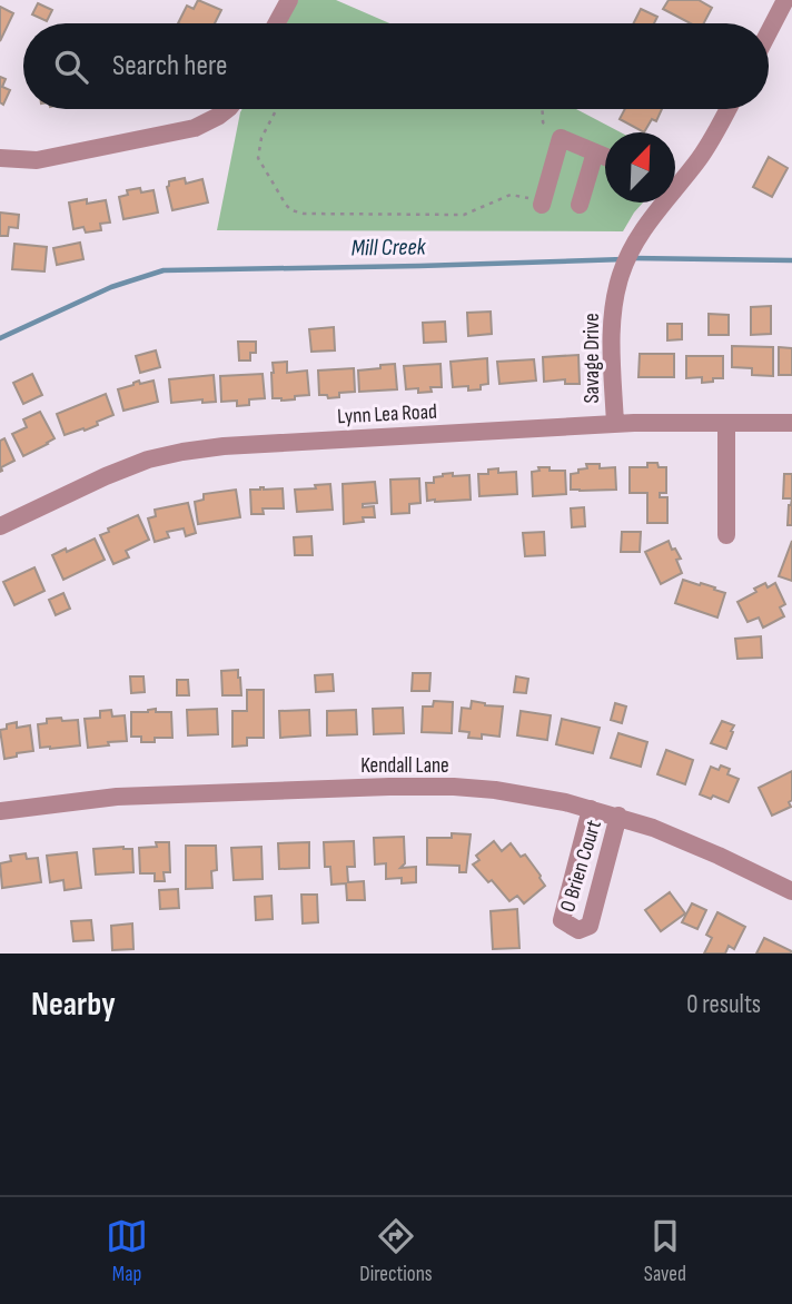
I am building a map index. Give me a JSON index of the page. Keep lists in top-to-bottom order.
{
  "streets": {
    "street": [
      "Savage Drive",
      "Lynn Lea Road",
      "Kendall Lane",
      "O Brien Court"
    ]
  },
  "crossings": [
    ["Savage Drive", "Lynn Lea Road"],
    ["Kendall Lane", "O Brien Court"]
  ],
  "water": ["Mill Creek"],
  "north": "top right",
  "page": {
    "search": "Search here",
    "heading": ["Nearby", "0 results"],
    "nav": ["Map", "Directions", "Saved"]
  }
}
